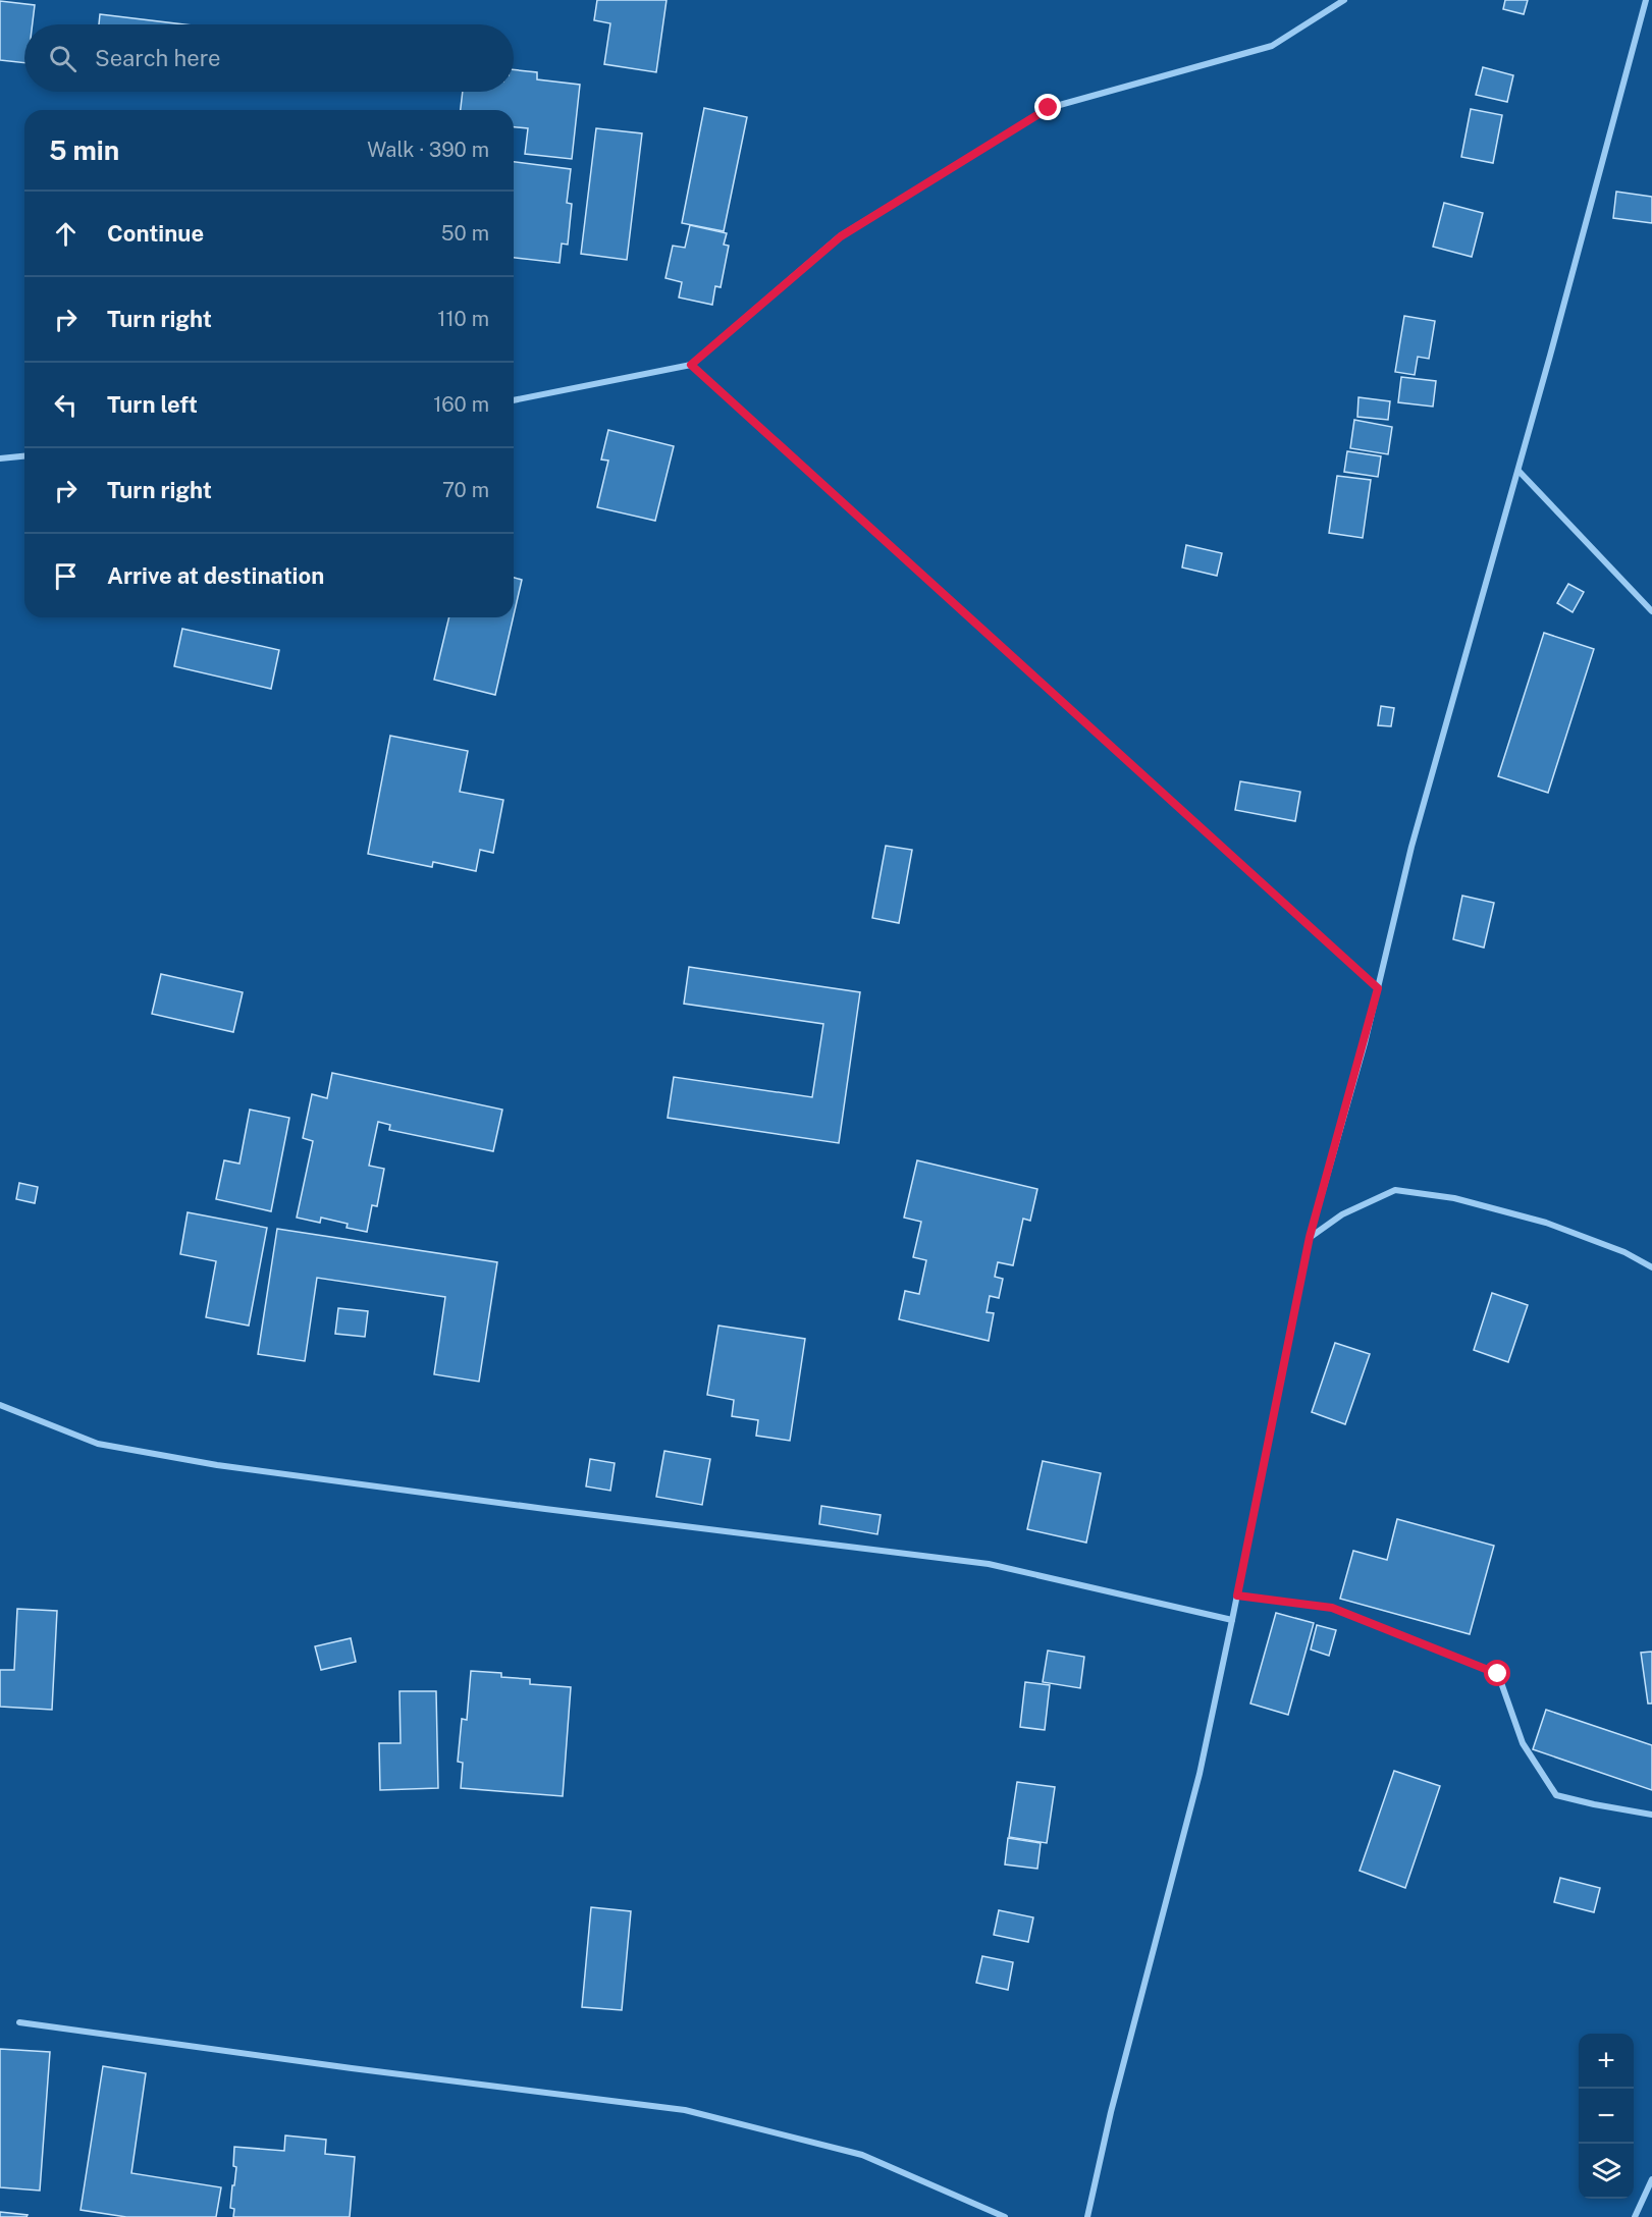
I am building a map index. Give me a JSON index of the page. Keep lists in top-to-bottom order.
{
  "page": {
    "search": "Search here",
    "heading": ["5 min", "Walk · 390 m"],
    "list": [
      ["Continue", "50 m"],
      ["Turn right", "110 m"],
      ["Turn left", "160 m"],
      ["Turn right", "70 m"],
      "Arrive at destination"
    ],
    "map_buttons": ["+", "−"]
  }
}
